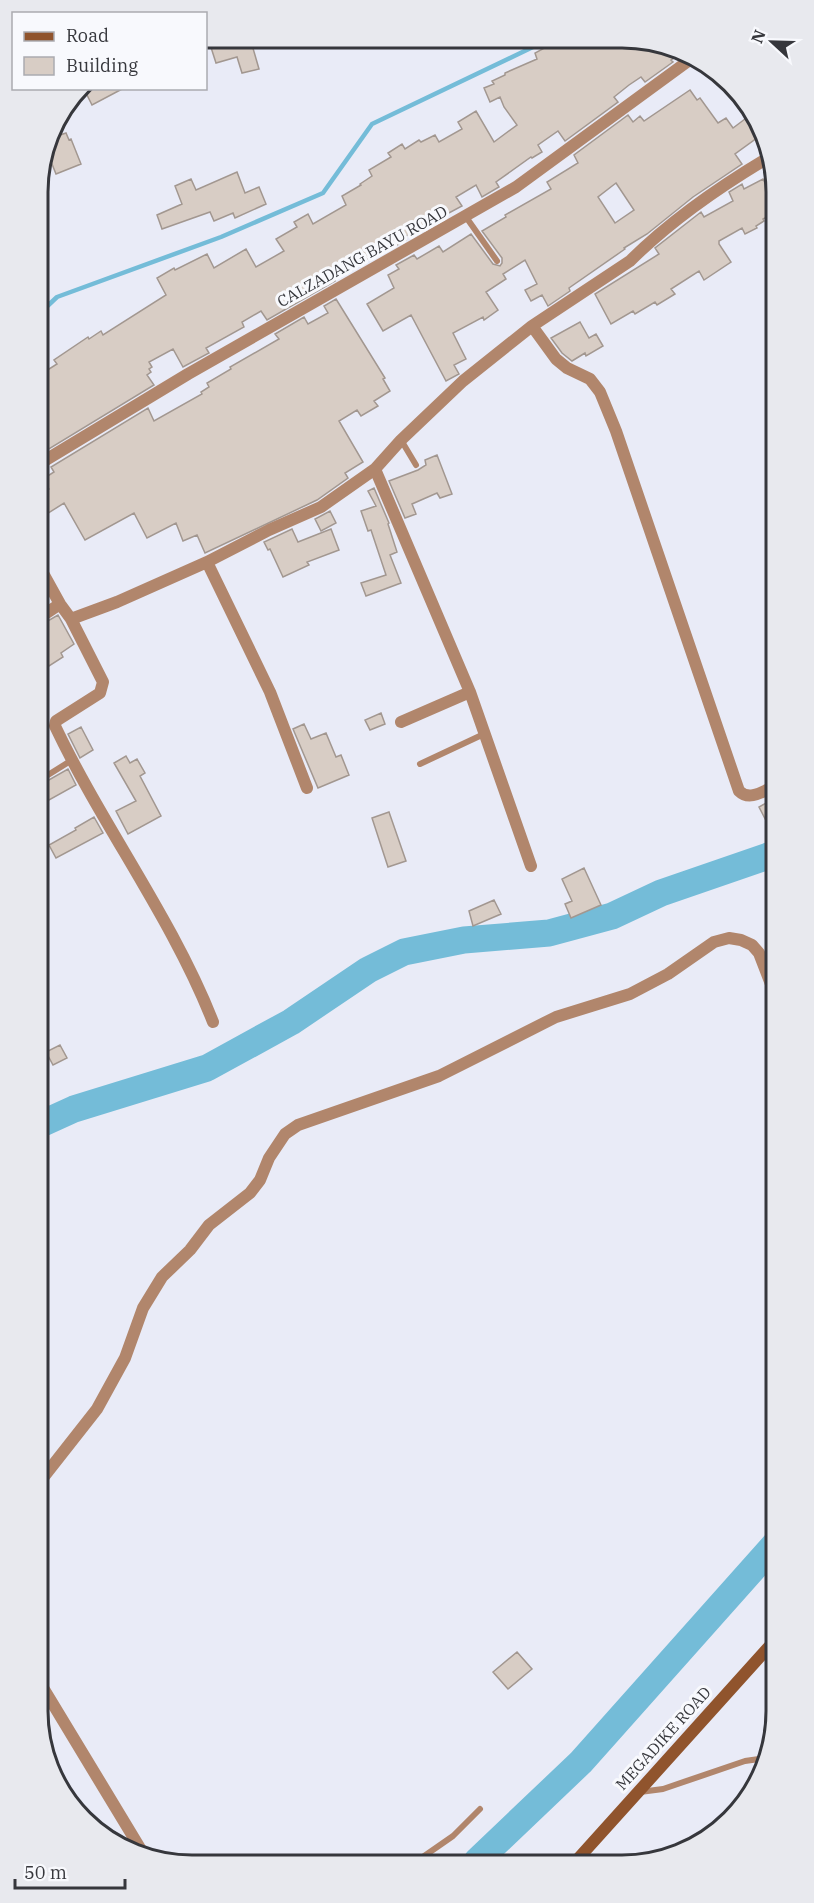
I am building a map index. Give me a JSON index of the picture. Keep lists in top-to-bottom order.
{
  "streets": {
    "main road": ["MEGADIKE ROAD"],
    "street": ["CALZADANG BAYU ROAD"]
  },
  "legend": ["Road", "Building"],
  "scale_bar": "50 m",
  "north": "left"
}
